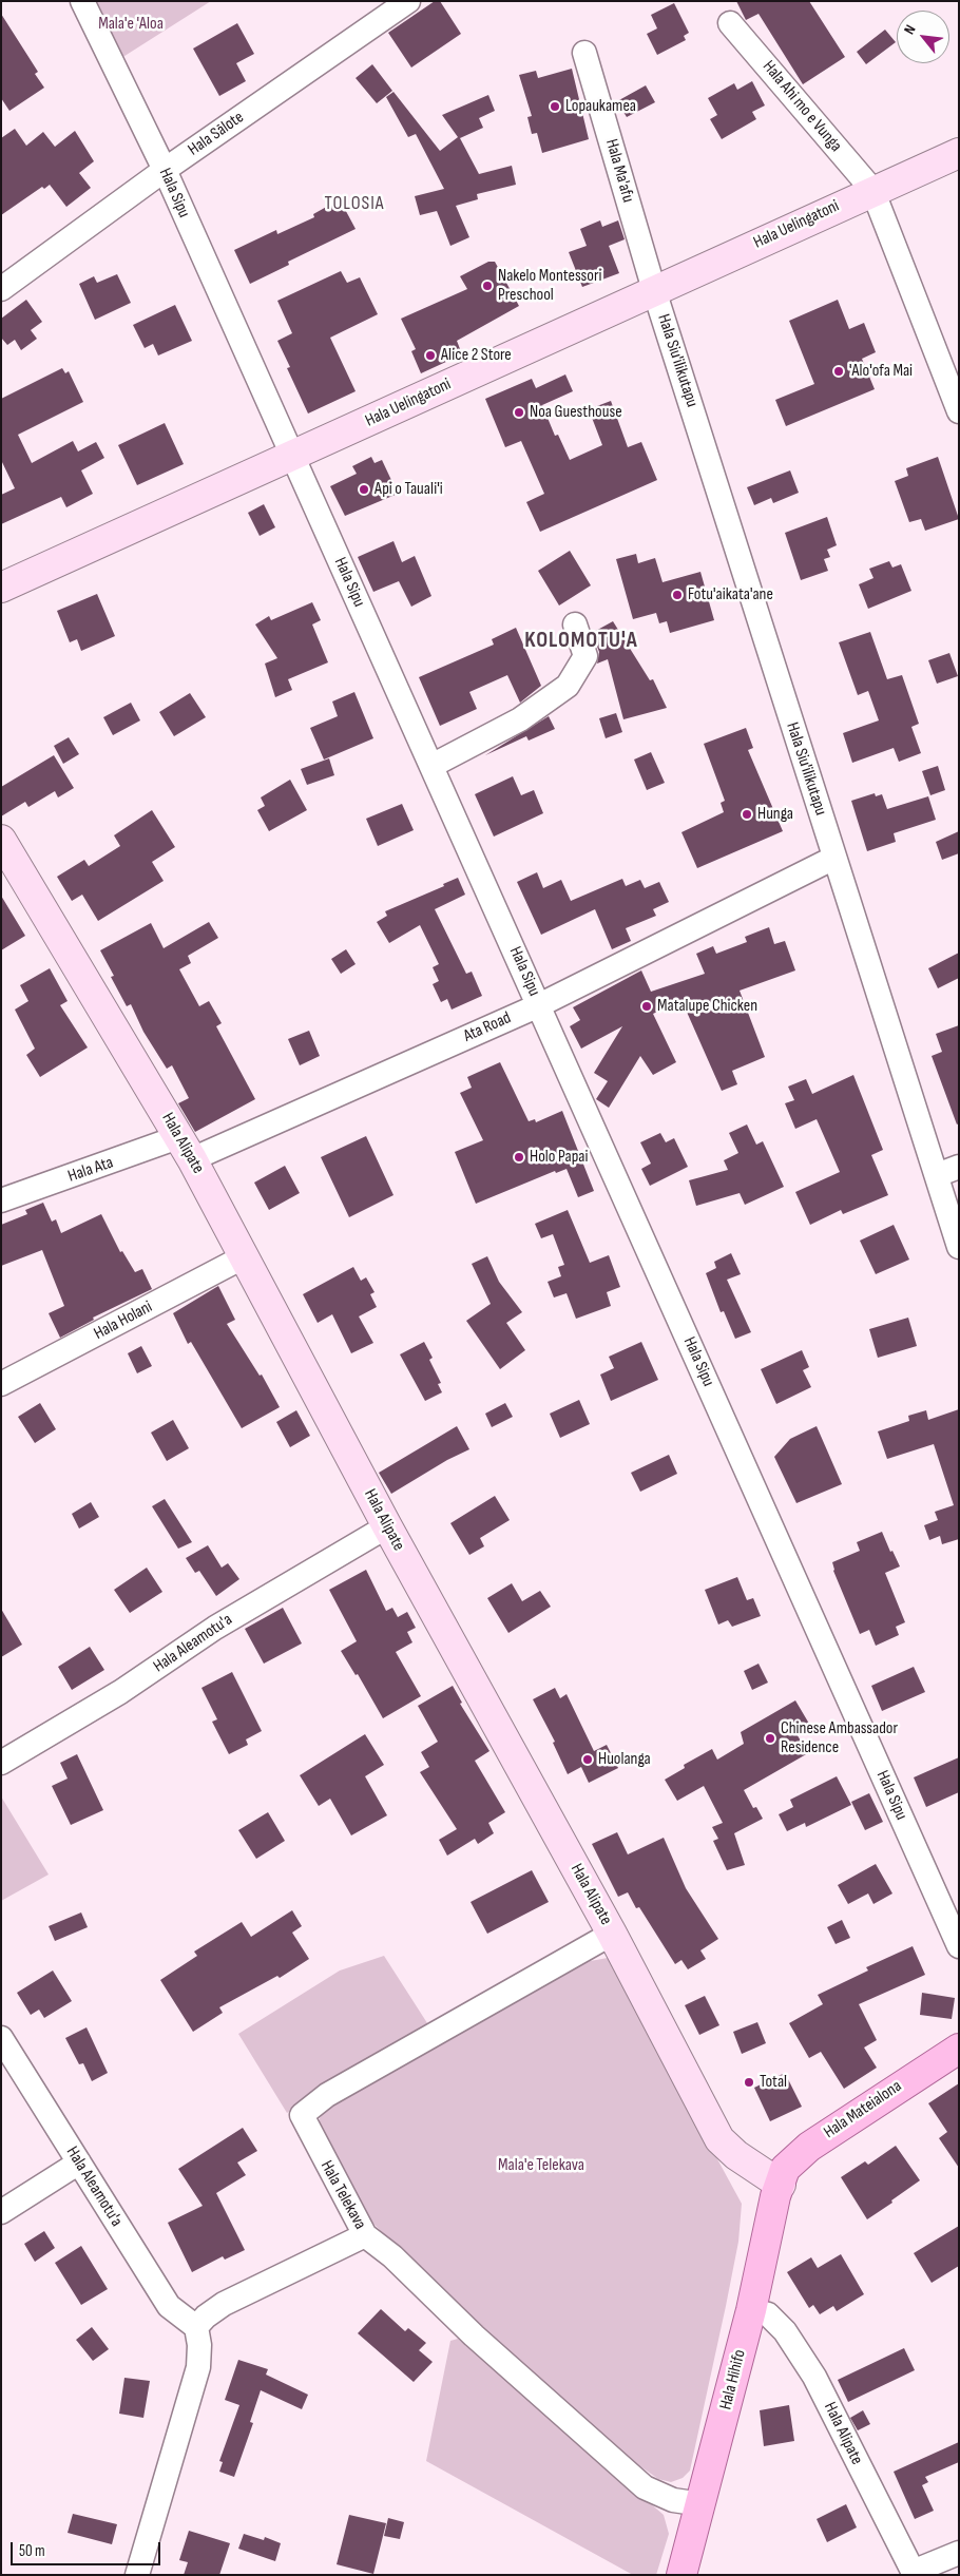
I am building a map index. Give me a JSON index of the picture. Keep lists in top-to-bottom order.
{
  "streets": {
    "main road": ["Hala Mateialona", "Hala Hihifo"],
    "street": [
      "Hala Ahi mo e Vunga",
      "Hala Sālote",
      "Hala Ma'afu",
      "Hala Sipu",
      "Hala Uelingatoni",
      "Hala Siu'ilikutapu",
      "Ata Road",
      "Hala Alipate",
      "Hala Ata",
      "Hala Holani",
      "Hala Aleamotu'a",
      "Hala Telekava"
    ]
  },
  "crossings": [
    ["Hala Ahi mo e Vunga", "Hala Uelingatoni"],
    ["Hala Sālote", "Hala Sipu"],
    ["Hala Ma'afu", "Hala Uelingatoni"],
    ["Hala Ma'afu", "Hala Siu'ilikutapu"],
    ["Hala Sipu", "Hala Uelingatoni"],
    ["Hala Sipu", "Ata Road"],
    ["Hala Uelingatoni", "Hala Siu'ilikutapu"],
    ["Hala Siu'ilikutapu", "Ata Road"],
    ["Ata Road", "Hala Alipate"],
    ["Ata Road", "Hala Ata"],
    ["Hala Alipate", "Hala Ata"],
    ["Hala Alipate", "Hala Holani"],
    ["Hala Alipate", "Hala Aleamotu'a"],
    ["Hala Alipate", "Hala Mateialona"],
    ["Hala Alipate", "Hala Telekava"],
    ["Hala Alipate", "Hala Hihifo"],
    ["Hala Mateialona", "Hala Hihifo"],
    ["Hala Telekava", "Hala Hihifo"]
  ],
  "districts": ["TOLOSIA", "KOLOMOTU'A"],
  "parks": ["Mala'e 'Aloa", "Mala'e Telekava"],
  "places": [
    "Lopaukamea",
    "Nakelo Montessori Preschool",
    "Alice 2 Store",
    "'Alo'ofa Mai",
    "Noa Guesthouse",
    "Api o Tauali'i",
    "Fotu'aikata'ane",
    "Hunga",
    "Matalupe Chicken",
    "Holo Papai",
    "Chinese Ambassador Residence",
    "Huolanga",
    "Total"
  ],
  "scale_bar": "50 m",
  "north": "top left"
}
